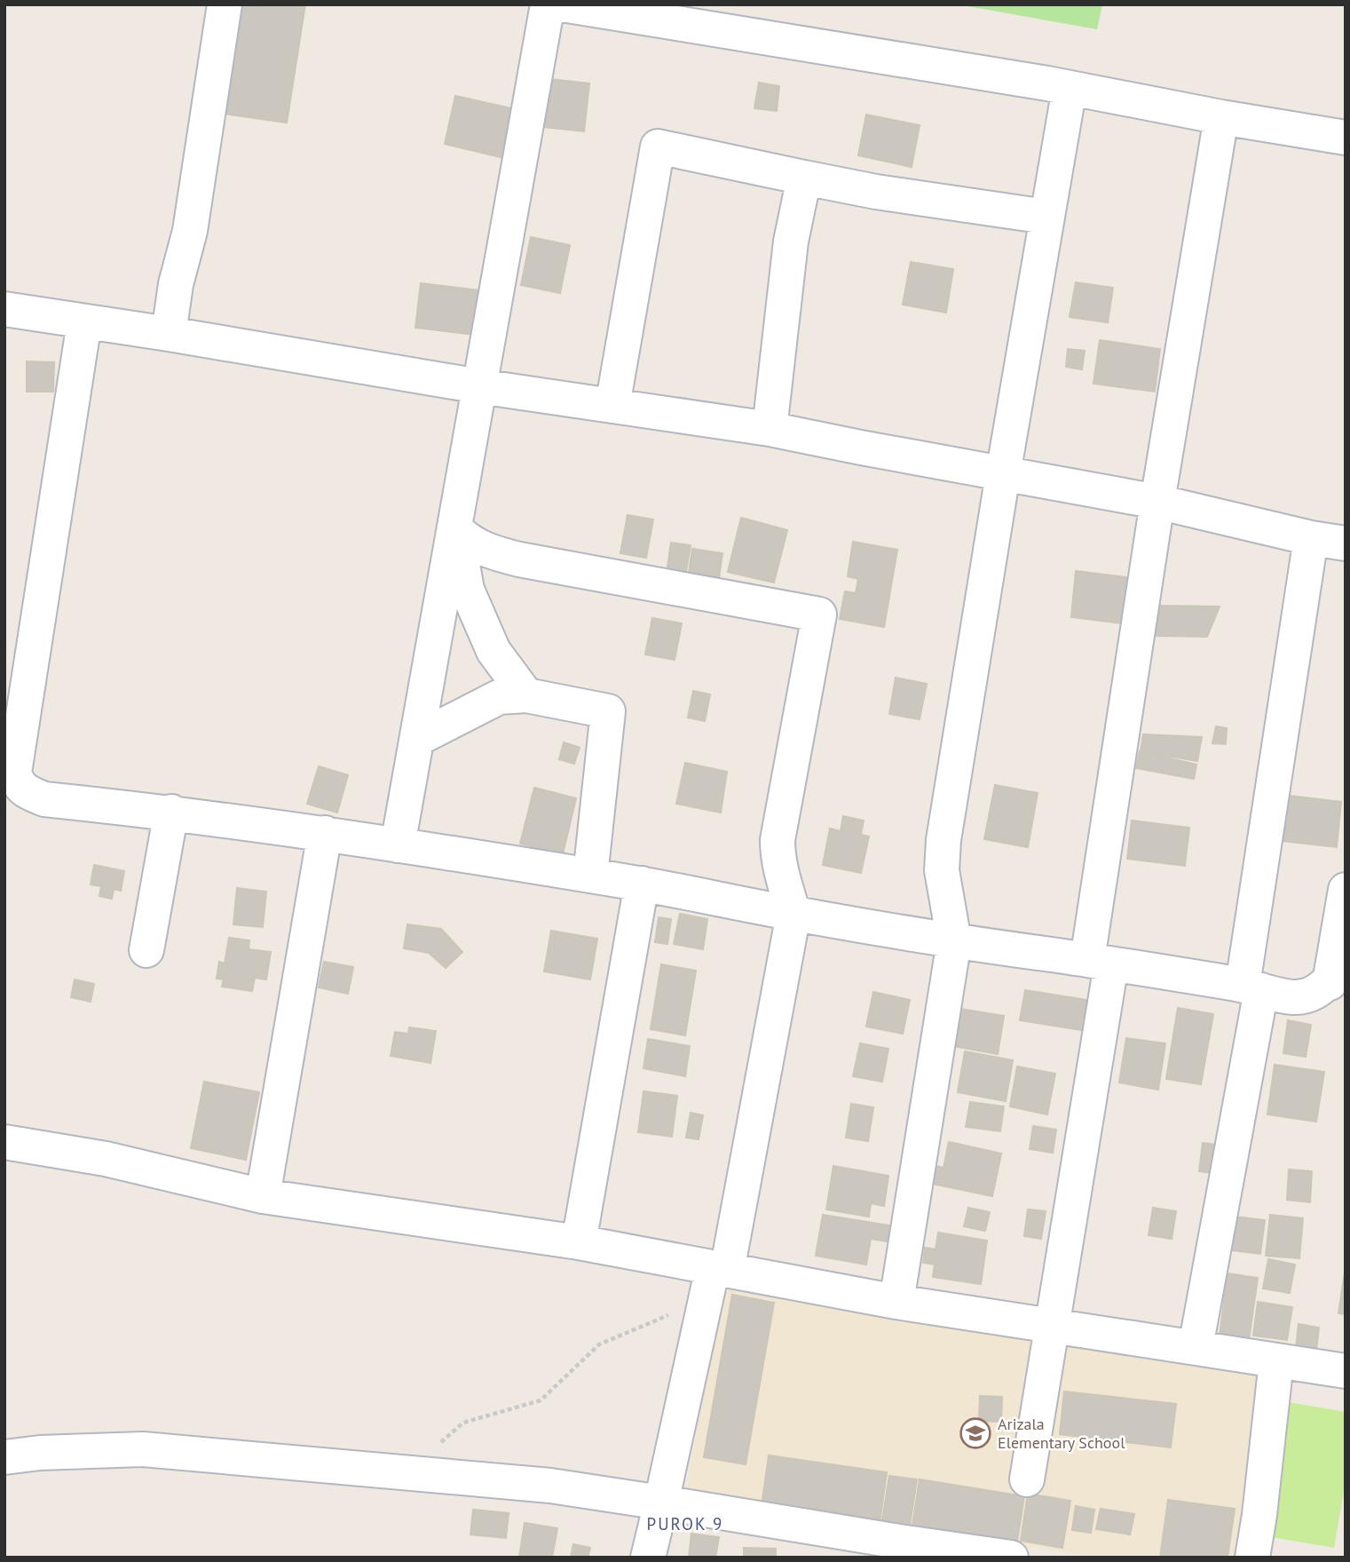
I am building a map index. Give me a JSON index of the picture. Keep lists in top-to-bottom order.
{
  "districts": ["PUROK 9"],
  "places": {
    "school or university": ["Arizala Elementary School"]
  }
}
